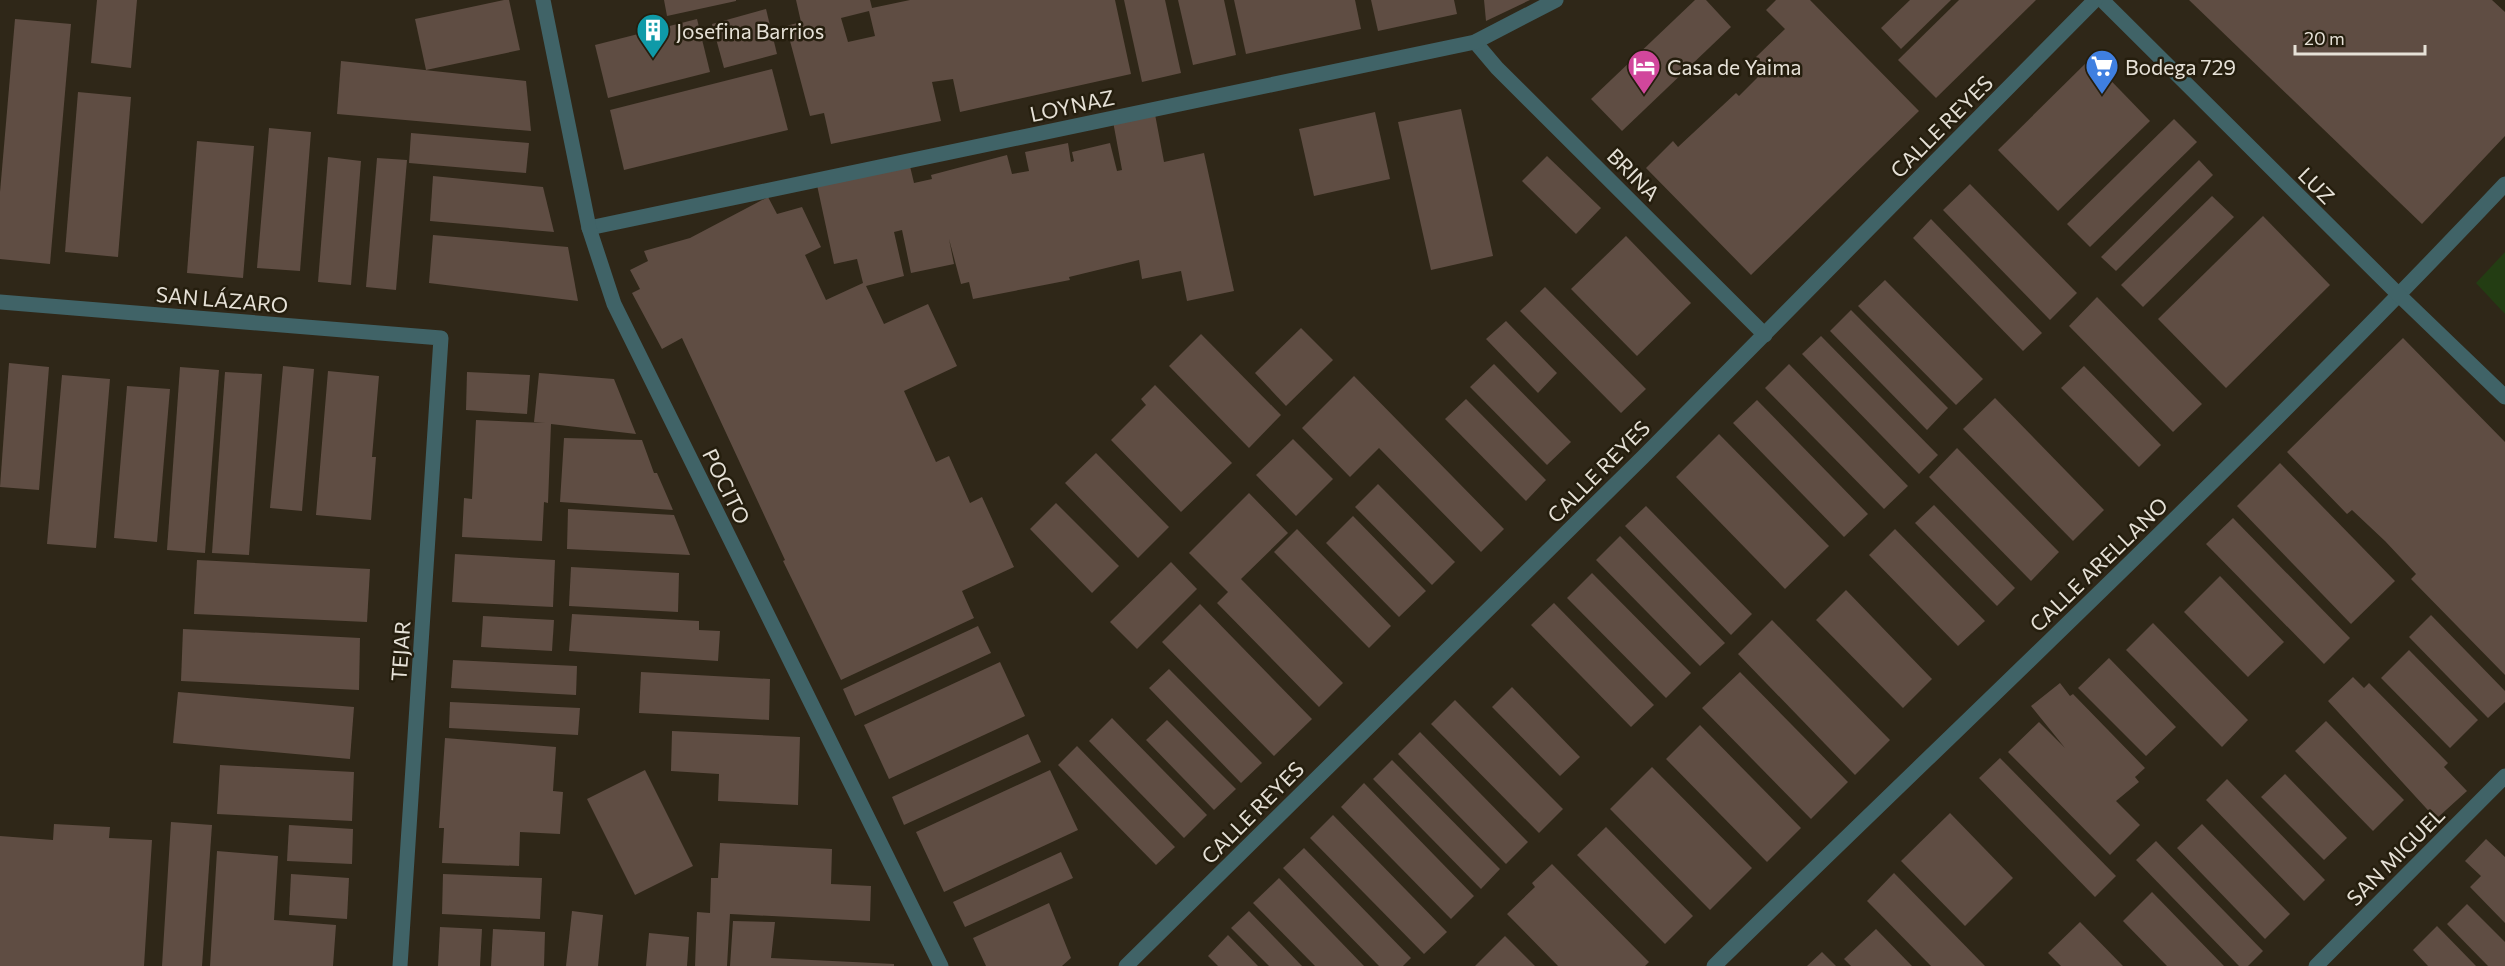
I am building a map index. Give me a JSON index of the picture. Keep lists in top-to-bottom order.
{
  "streets": {
    "street": [
      "LOYNAZ",
      "CALLE REYES",
      "BRINA",
      "LUZ",
      "SAN LÁZARO",
      "POCITO",
      "CALLE ARELLANO",
      "TEJAR",
      "SAN MIGUEL"
    ]
  },
  "crossings": [
    ["LOYNAZ", "BRINA"],
    ["LOYNAZ", "POCITO"],
    ["CALLE REYES", "BRINA"],
    ["LUZ", "CALLE ARELLANO"],
    ["SAN LÁZARO", "TEJAR"]
  ],
  "places": {
    "building": ["Josefina Barrios"],
    "hotel": ["Casa de Yaima"],
    "supermarket": ["Bodega 729"]
  },
  "scale_bar": "20 m"
}
